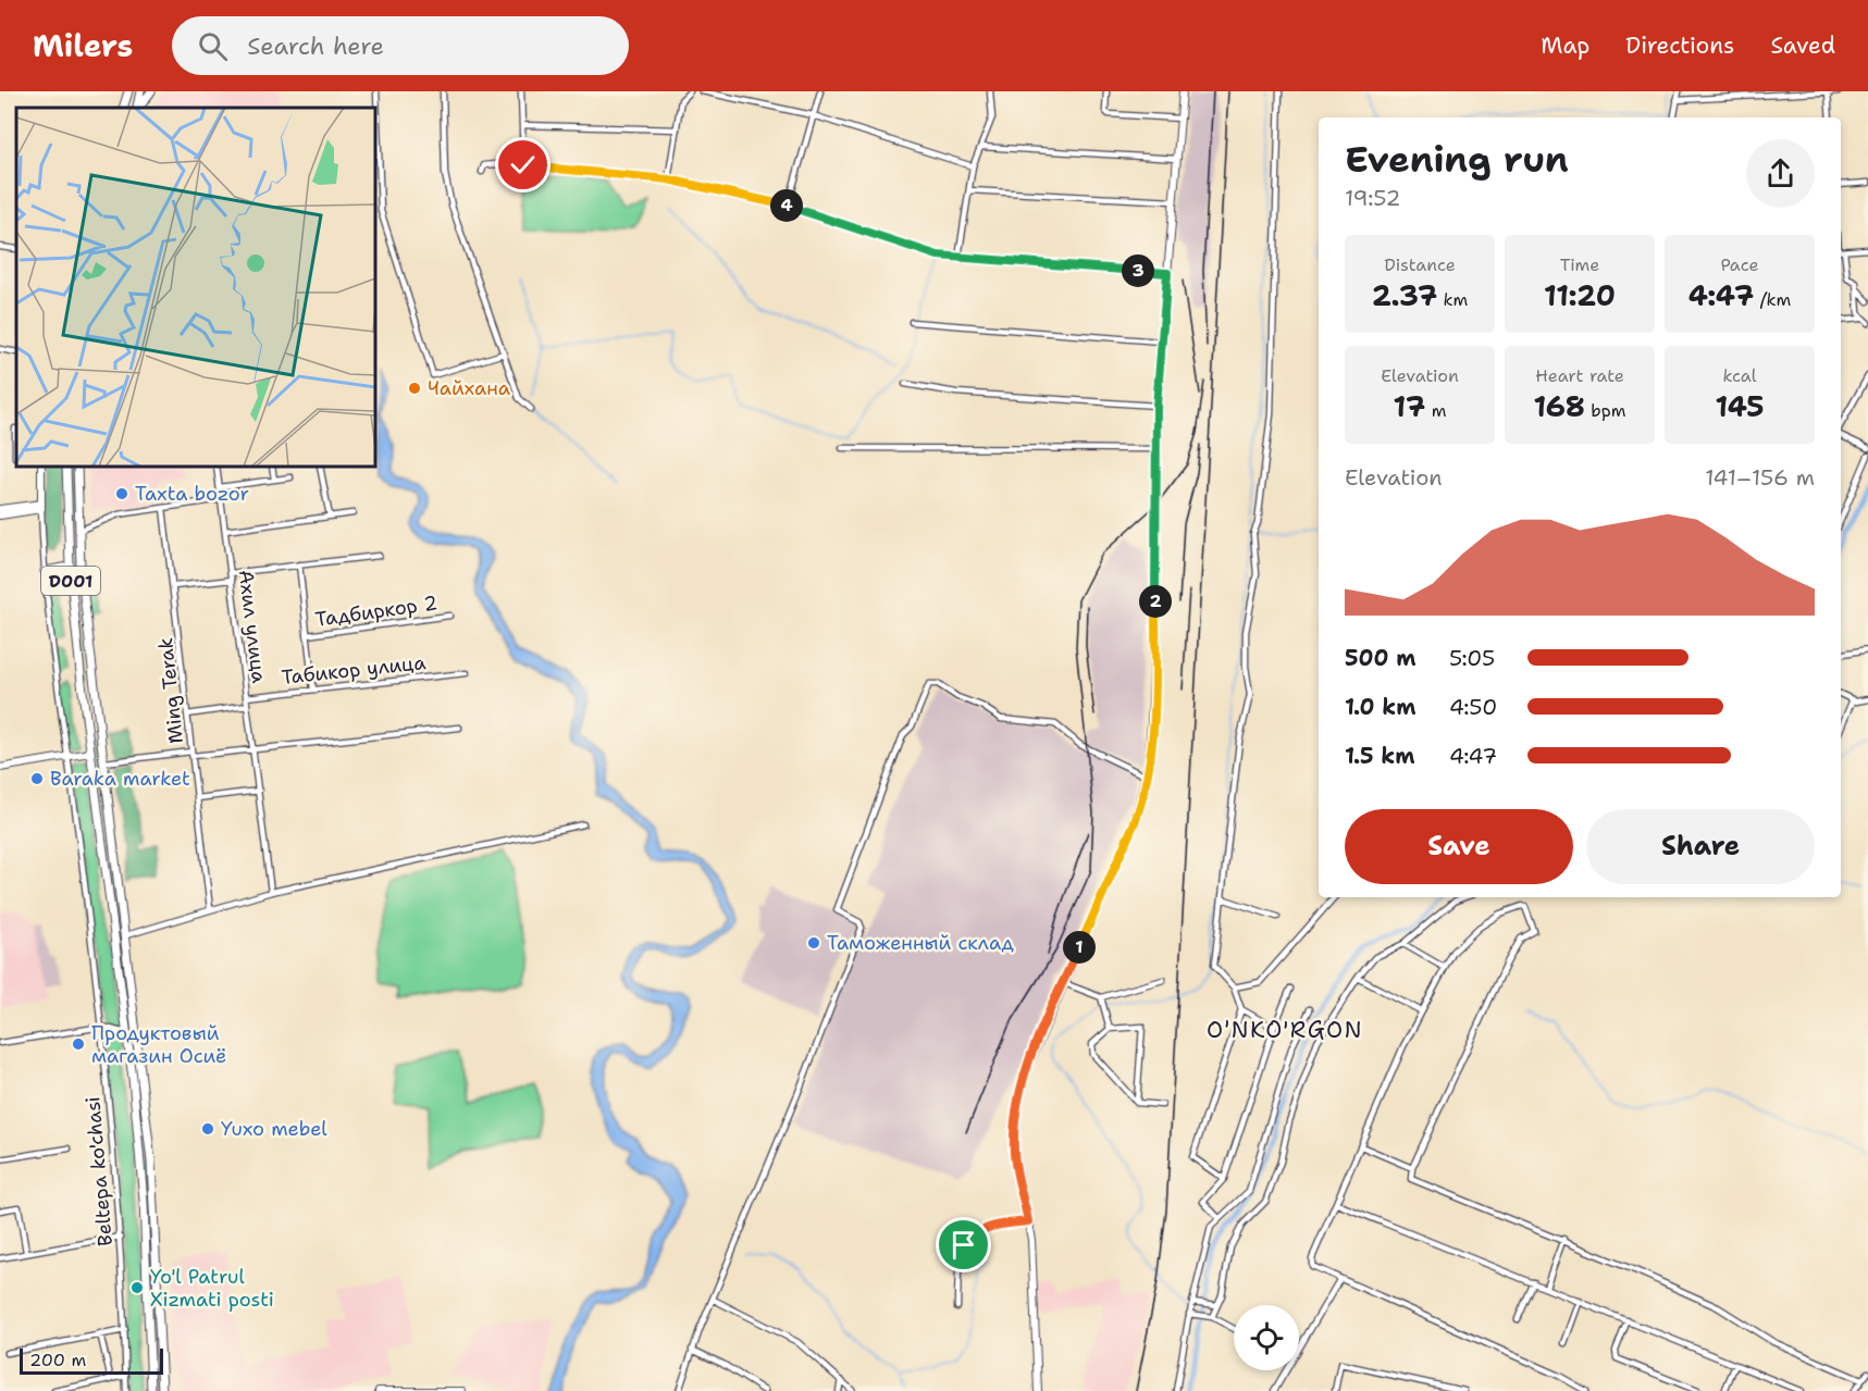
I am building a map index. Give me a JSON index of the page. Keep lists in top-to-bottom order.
{
  "streets": {
    "highway": ["D001"],
    "main road": ["Beltepa ko'chasi"],
    "street": [
      "Тадбиркор 2",
      "Ахил улица",
      "Табикор улица",
      "Ming Terak"
    ]
  },
  "crossings": [
    ["Ахил улица", "Табикор улица"]
  ],
  "districts": ["O'NKO'RGON"],
  "places": [
    "Чайхана",
    "Taxta bozor",
    "Baraka market",
    "Таможенный склад",
    "Продуктовый магазин Осиё",
    "Yuxo mebel",
    "Yo'l Patrul Xizmati posti"
  ],
  "scale_bar": "200 m",
  "page": {
    "header": "Milers",
    "search": "Search here",
    "nav": ["Map", "Directions", "Saved"],
    "heading": ["Evening run", "19:52"],
    "pins": [
      "4",
      "3",
      "2",
      "1"
    ],
    "stats": [
      ["Distance", "2.37 km"],
      ["Time", "11:20"],
      ["Pace", "4:47 /km"],
      ["Elevation", "17 m"],
      ["Heart rate", "168 bpm"],
      ["kcal", "145"]
    ],
    "chart": ["Elevation", "141–156 m"],
    "list": [
      {
        "name": "500 m",
        "note": "5:05"
      },
      {
        "name": "1.0 km",
        "note": "4:50"
      },
      {
        "name": "1.5 km",
        "note": "4:47"
      }
    ],
    "buttons": ["Save", "Share"],
    "scale": "200 m"
  }
}
